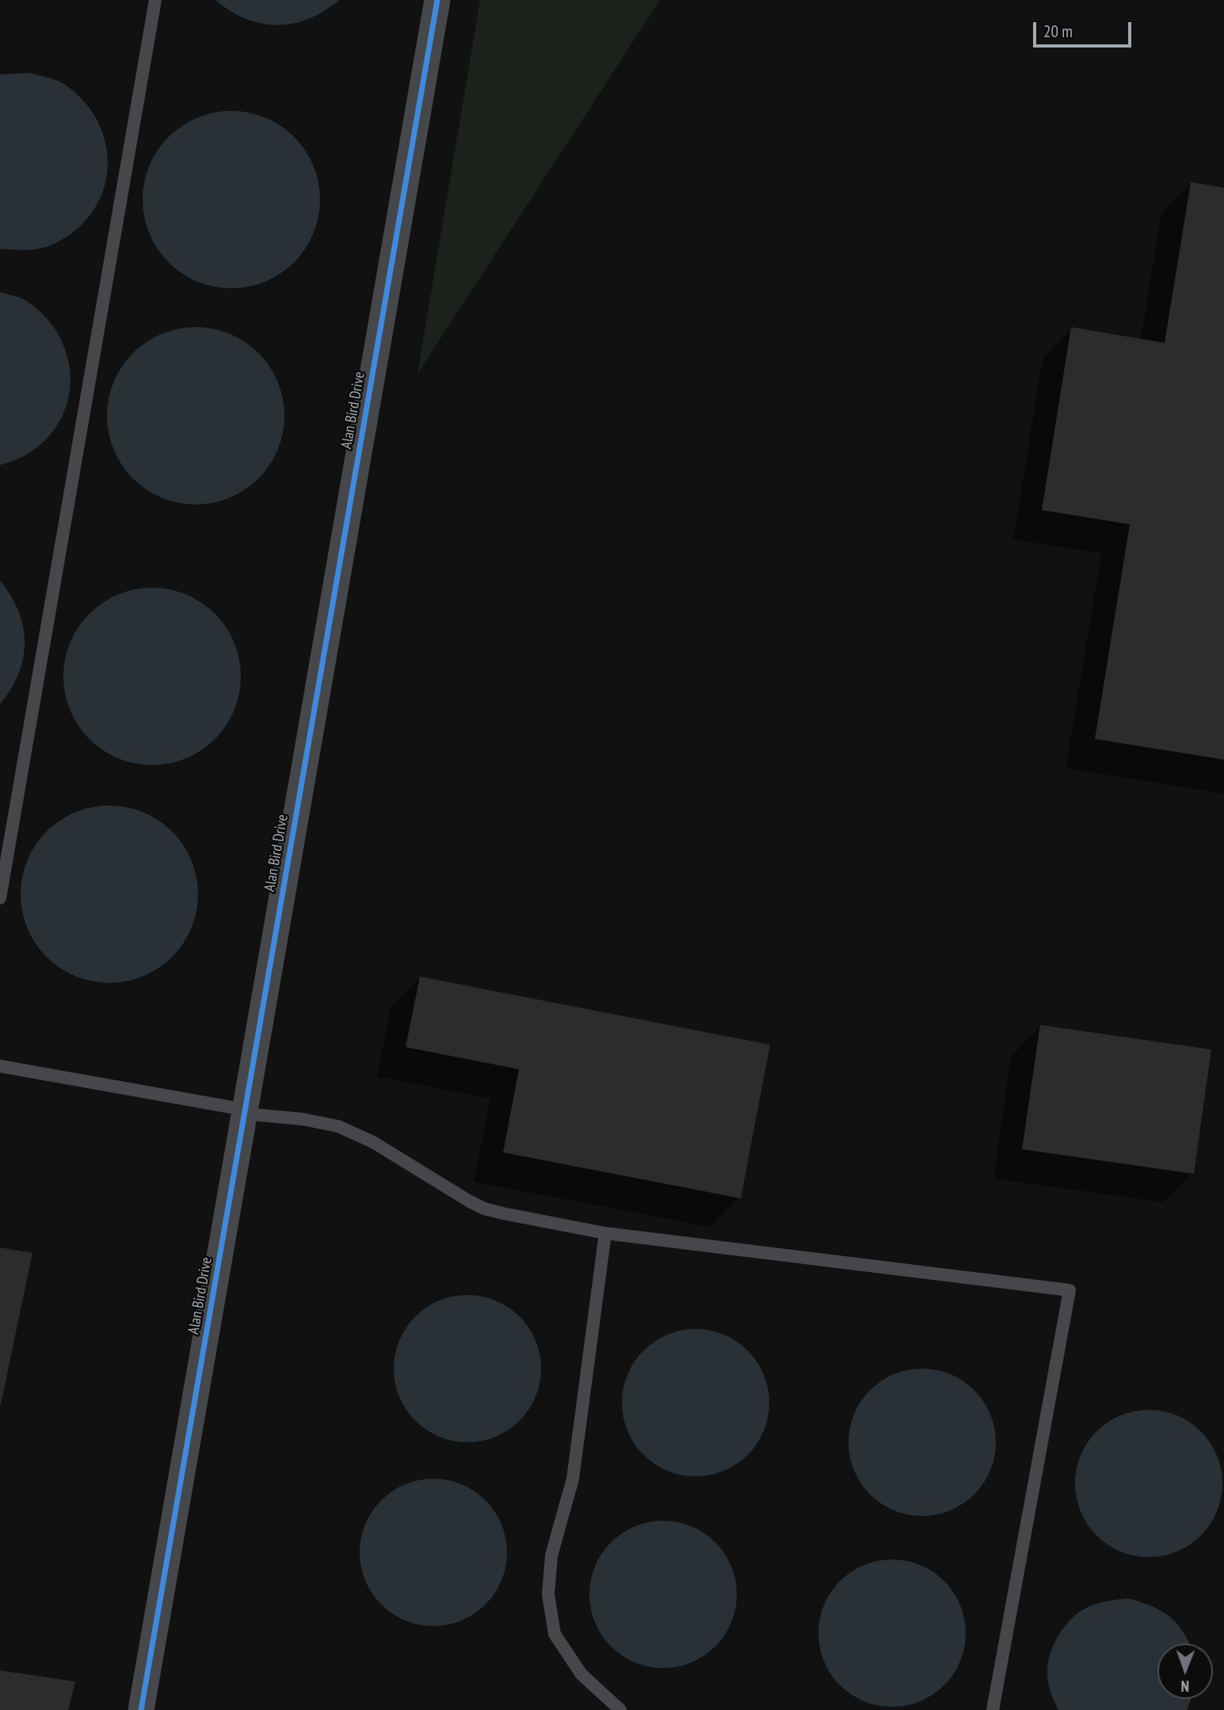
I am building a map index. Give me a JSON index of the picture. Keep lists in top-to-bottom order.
{
  "streets": {
    "street": ["Alan Bird Drive"]
  },
  "scale_bar": "20 m",
  "north": "bottom"
}
